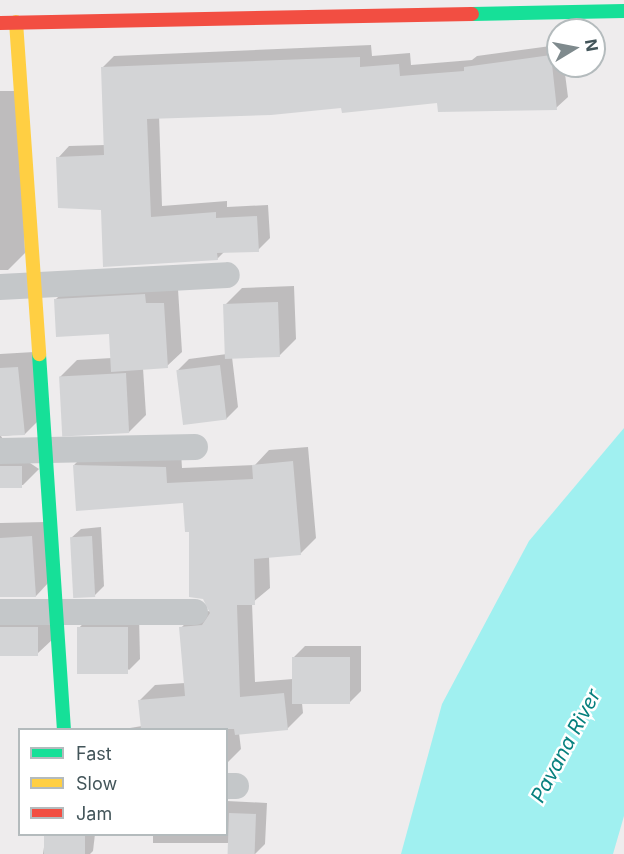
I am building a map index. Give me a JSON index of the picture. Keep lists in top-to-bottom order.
{
  "water": ["Pavana River"],
  "legend": ["Fast", "Slow", "Jam"],
  "north": "right"
}
